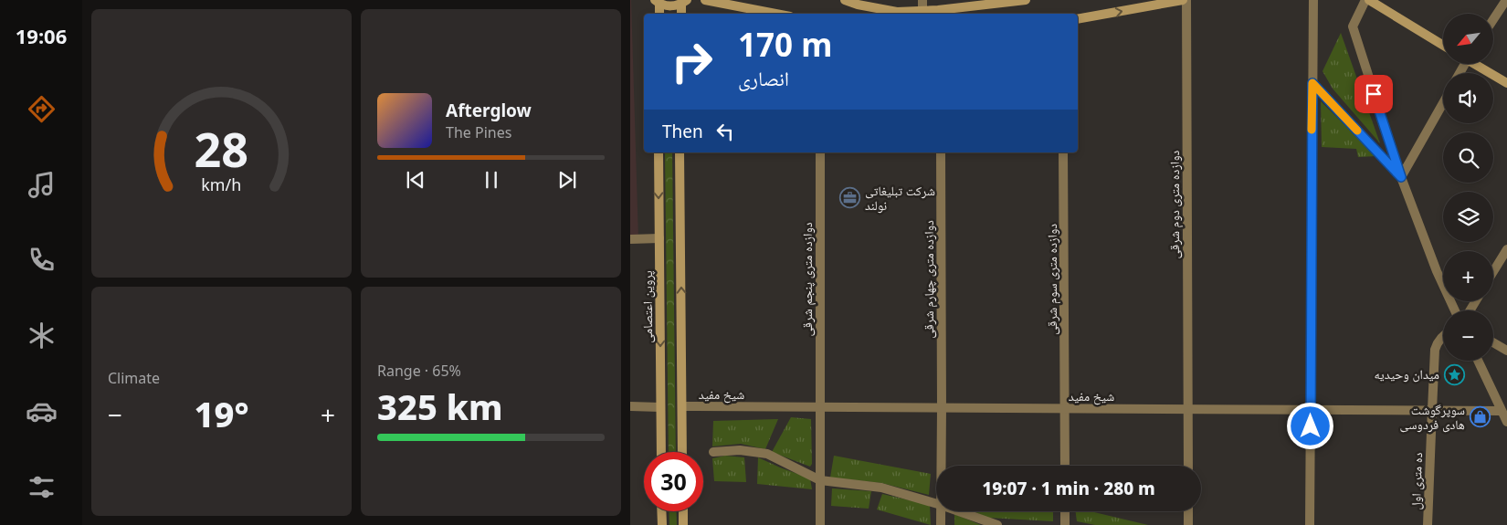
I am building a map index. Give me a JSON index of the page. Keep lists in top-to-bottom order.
{
  "streets": {
    "main road": ["پروین اعتصامی"],
    "street": [
      "دوازده متری دوم شرقی",
      "دوازده متری پنجم شرقی",
      "دوازده متری چهارم شرقی",
      "دوازده متری سوم شرقی",
      "شیخ مفید",
      "ده متری اول"
    ]
  },
  "crossings": [
    ["دوازده متری دوم شرقی", "شیخ مفید"],
    ["دوازده متری پنجم شرقی", "شیخ مفید"],
    ["دوازده متری چهارم شرقی", "شیخ مفید"],
    ["دوازده متری سوم شرقی", "شیخ مفید"],
    ["شیخ مفید", "ده متری اول"]
  ],
  "places": {
    "office": ["شرکت تبلیغاتی نولند"],
    "place": ["میدان وحیدیه"],
    "shop": ["سوپرگوشت هادی فردوسی"]
  },
  "north": "bottom left",
  "page": {
    "tabs": "19:06",
    "map_buttons": ["+", "−"],
    "turn": ["170 m", "انصاری"],
    "song": ["Afterglow", "The Pines"],
    "then": "Then",
    "tile": [
      "Climate",
      ["Range · 65%", "325 km"]
    ],
    "heat": ["−", "19°", "+"],
    "limit": "30",
    "trip": "19:07 · 1 min · 280 m",
    "gauge": ["28", "km/h"]
  }
}
